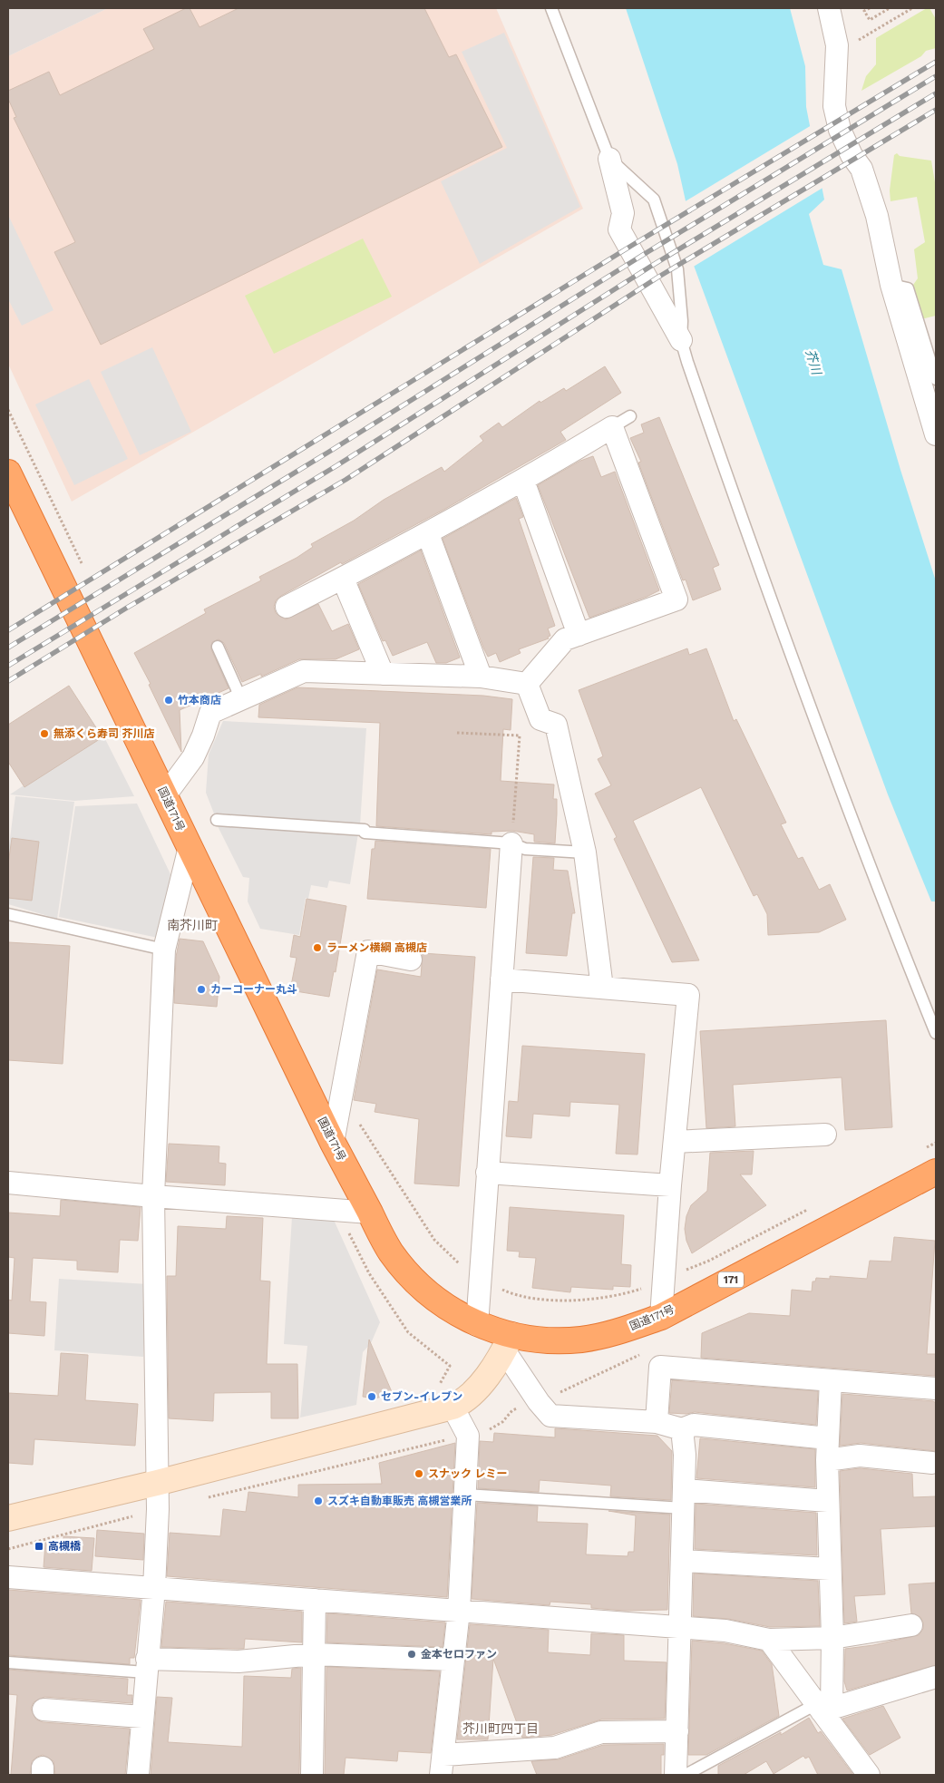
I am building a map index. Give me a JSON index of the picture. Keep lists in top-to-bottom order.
{
  "streets": {
    "highway": ["国道171号", "171"]
  },
  "districts": ["南芥川町", "芥川町四丁目"],
  "water": ["芥川"],
  "places": {
    "other": [
      "竹本商店",
      "無添くら寿司 芥川店",
      "ラーメン横綱 高槻店",
      "カーコーナー丸斗",
      "セブン-イレブン",
      "スナック レミー",
      "スズキ自動車販売 高槻営業所",
      "金本セロファン"
    ],
    "transit": ["高槻橋"]
  }
}
